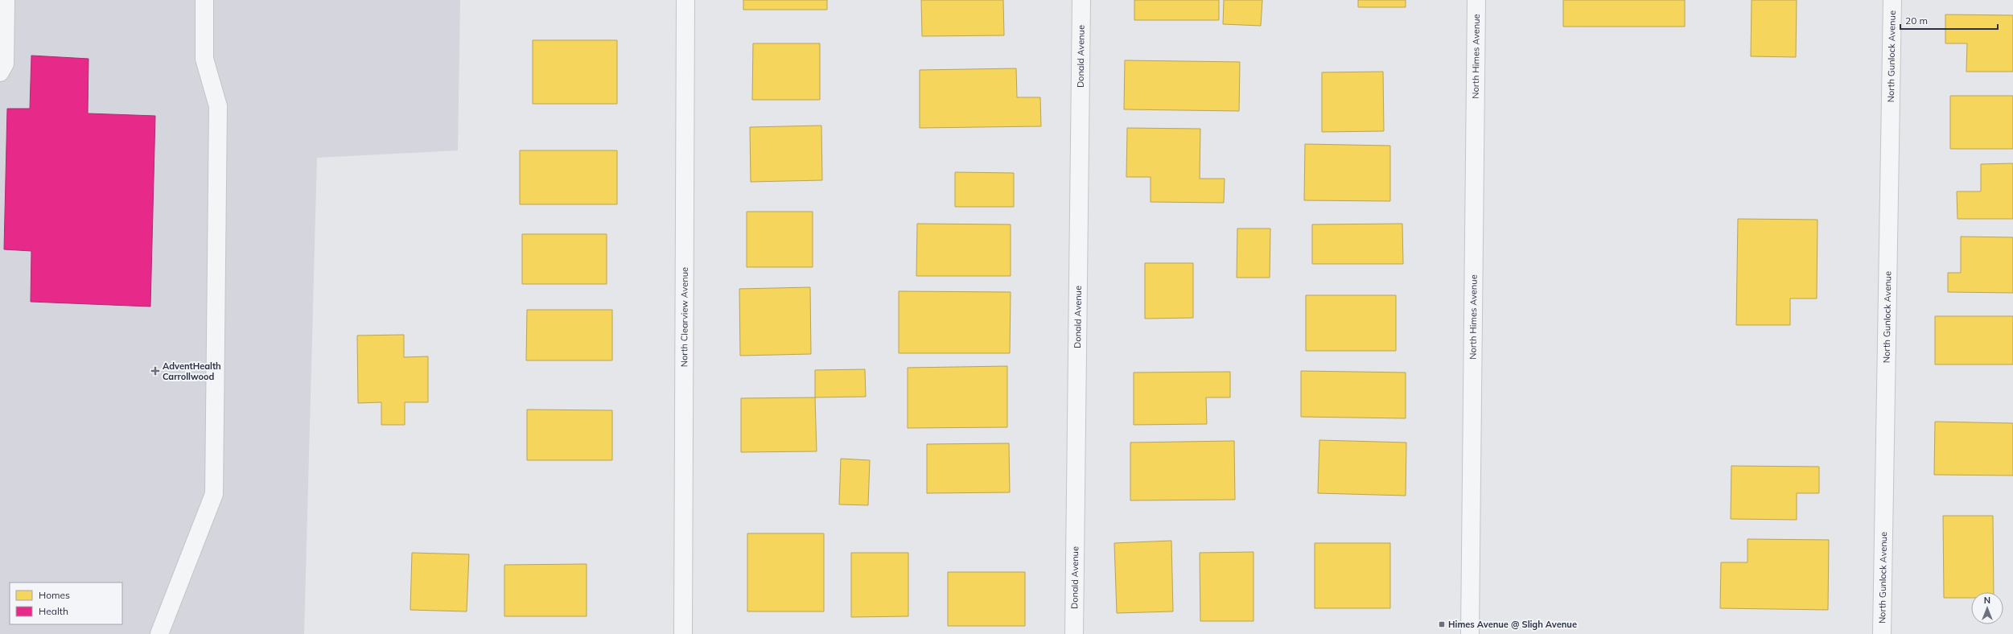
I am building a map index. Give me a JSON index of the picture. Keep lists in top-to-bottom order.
{
  "streets": {
    "street": [
      "Donald Avenue",
      "North Himes Avenue",
      "North Gunlock Avenue",
      "North Clearview Avenue"
    ]
  },
  "places": {
    "health": ["AdventHealth Carrollwood"],
    "transit": ["Himes Avenue @ Sligh Avenue"]
  },
  "legend": ["Homes", "Health"],
  "scale_bar": "20 m",
  "north": "top"
}
